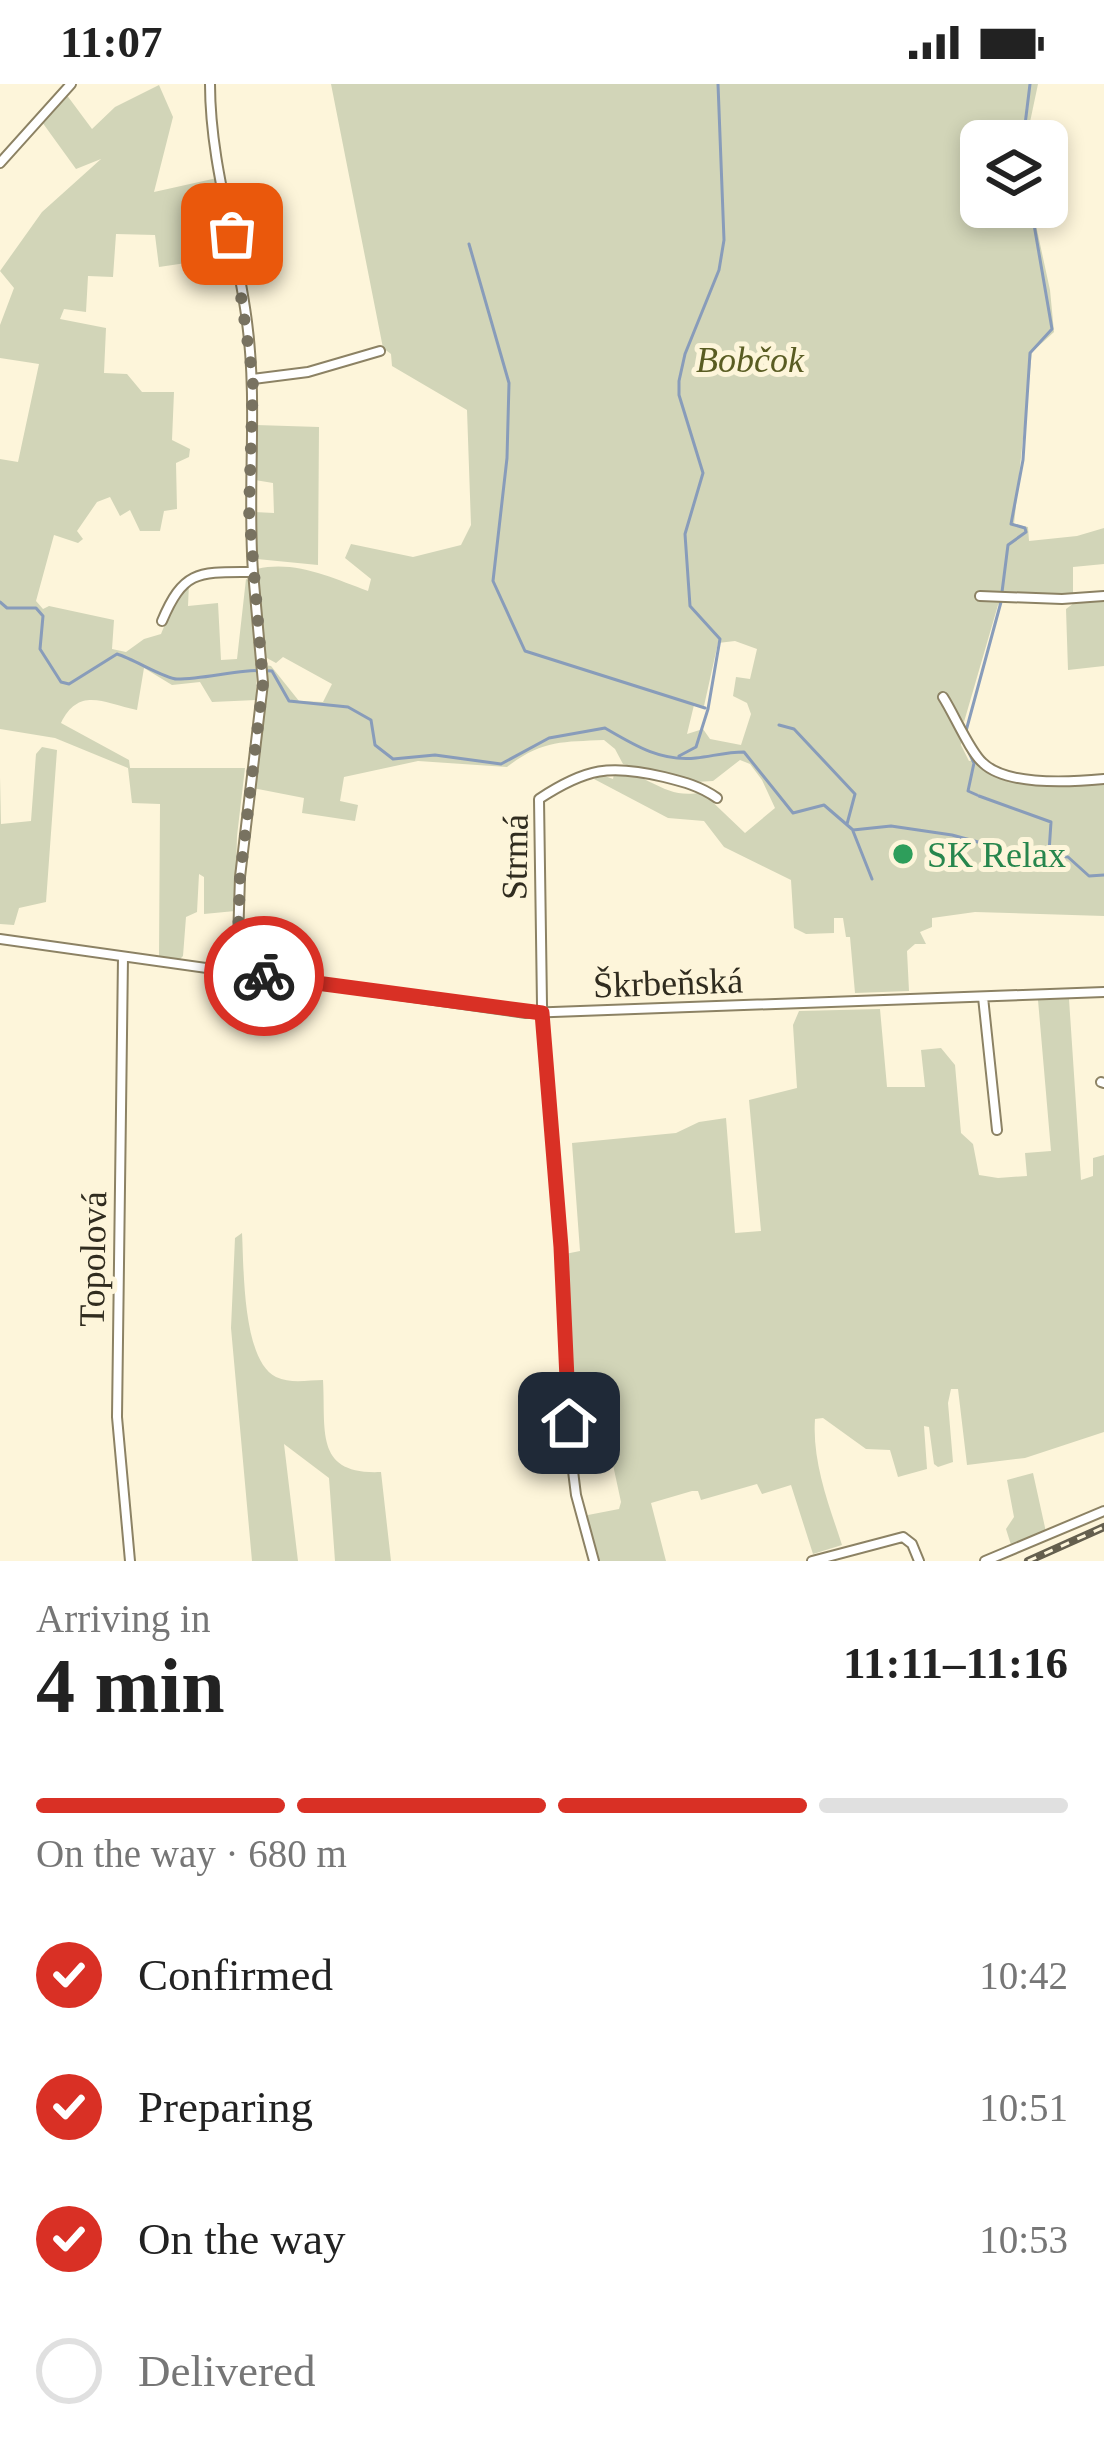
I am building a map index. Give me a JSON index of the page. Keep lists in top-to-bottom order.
{
  "streets": {
    "street": ["Strmá", "Škrbeňská", "Topolová"]
  },
  "crossings": [
    ["Strmá", "Škrbeňská"],
    ["Škrbeňská", "Topolová"]
  ],
  "parks": ["Bobčok"],
  "places": ["SK Relax"],
  "page": {
    "status": "11:07",
    "heading": ["4 min", "Arriving in", "11:11–11:16"],
    "bar": "On the way · 680 m",
    "list": [
      ["Confirmed", "10:42"],
      ["Preparing", "10:51"],
      ["On the way", "10:53"],
      "Delivered"
    ]
  }
}
